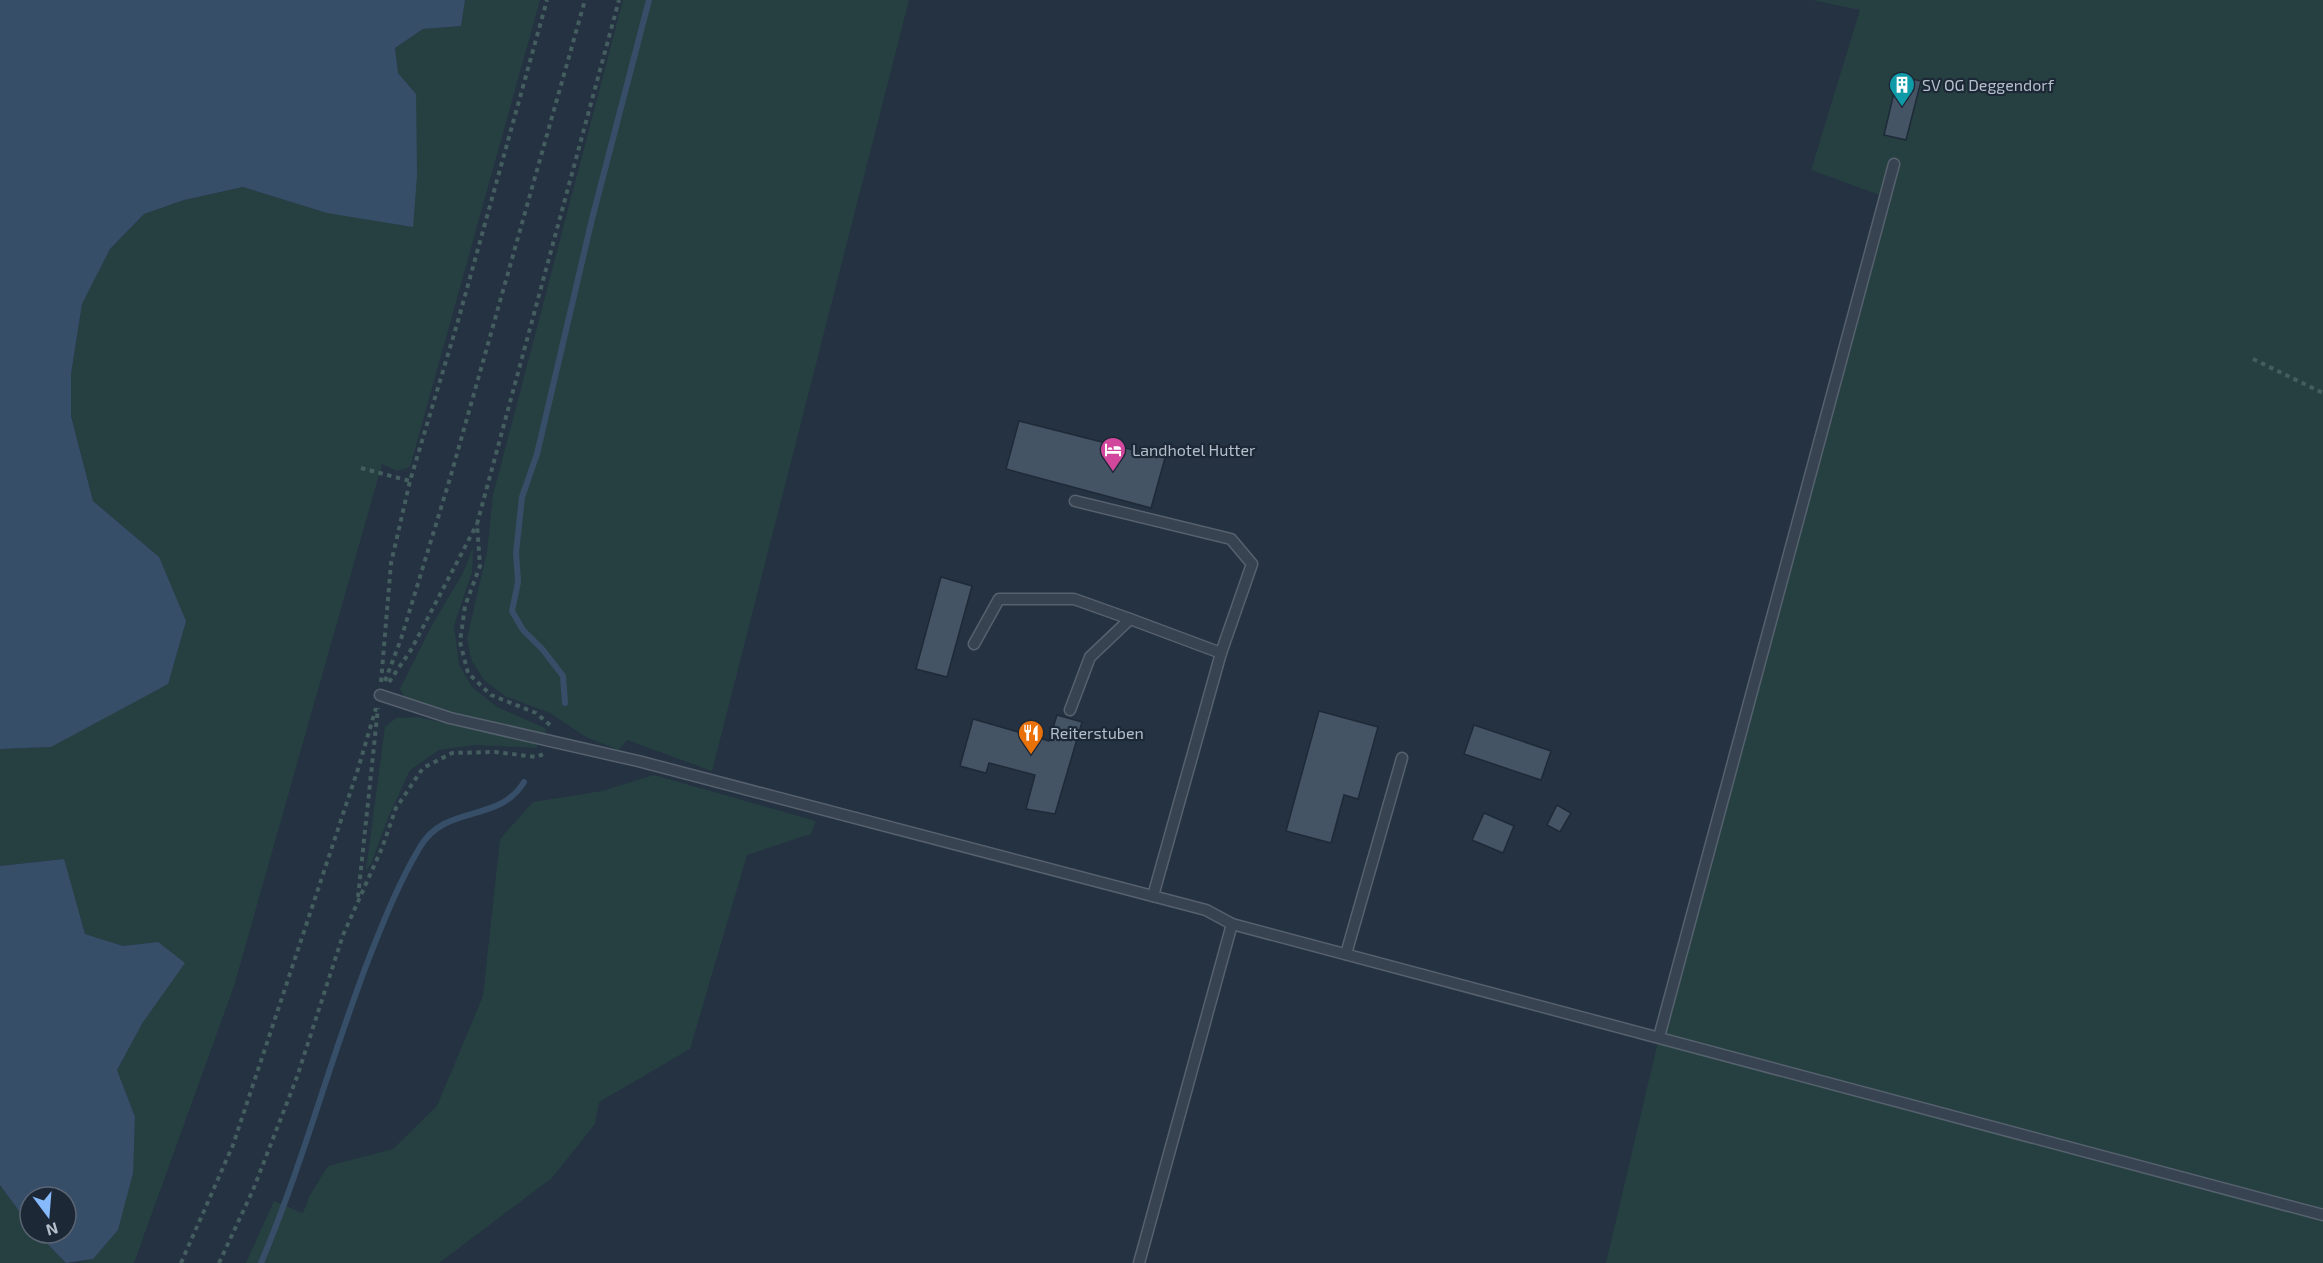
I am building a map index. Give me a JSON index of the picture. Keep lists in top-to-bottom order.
{
  "places": {
    "building": ["SV OG Deggendorf"],
    "hotel": ["Landhotel Hutter"],
    "restaurant": ["Reiterstuben"]
  },
  "north": "bottom"
}
